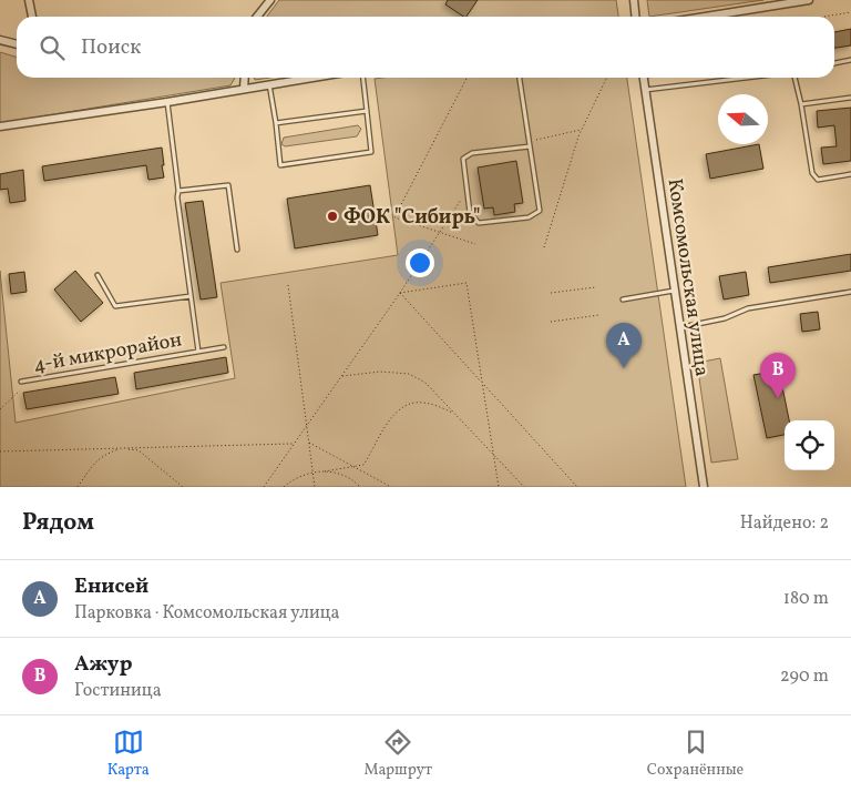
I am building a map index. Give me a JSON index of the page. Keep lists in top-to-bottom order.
{
  "streets": {
    "street": ["Комсомольская улица"],
    "lane": ["4-й микрорайон"]
  },
  "places": ["ФОК \"Сибирь\""],
  "north": "left",
  "page": {
    "search": "Поиск",
    "pins": ["A", "B"],
    "heading": ["Рядом", "Найдено: 2"],
    "list": [
      {
        "mark": "A",
        "name": "Енисей",
        "note": "Парковка · Комсомольская улица",
        "value": "180 m"
      },
      {
        "mark": "B",
        "name": "Ажур",
        "note": "Гостиница",
        "value": "290 m"
      }
    ],
    "nav": ["Карта", "Маршрут", "Сохранённые"]
  }
}
